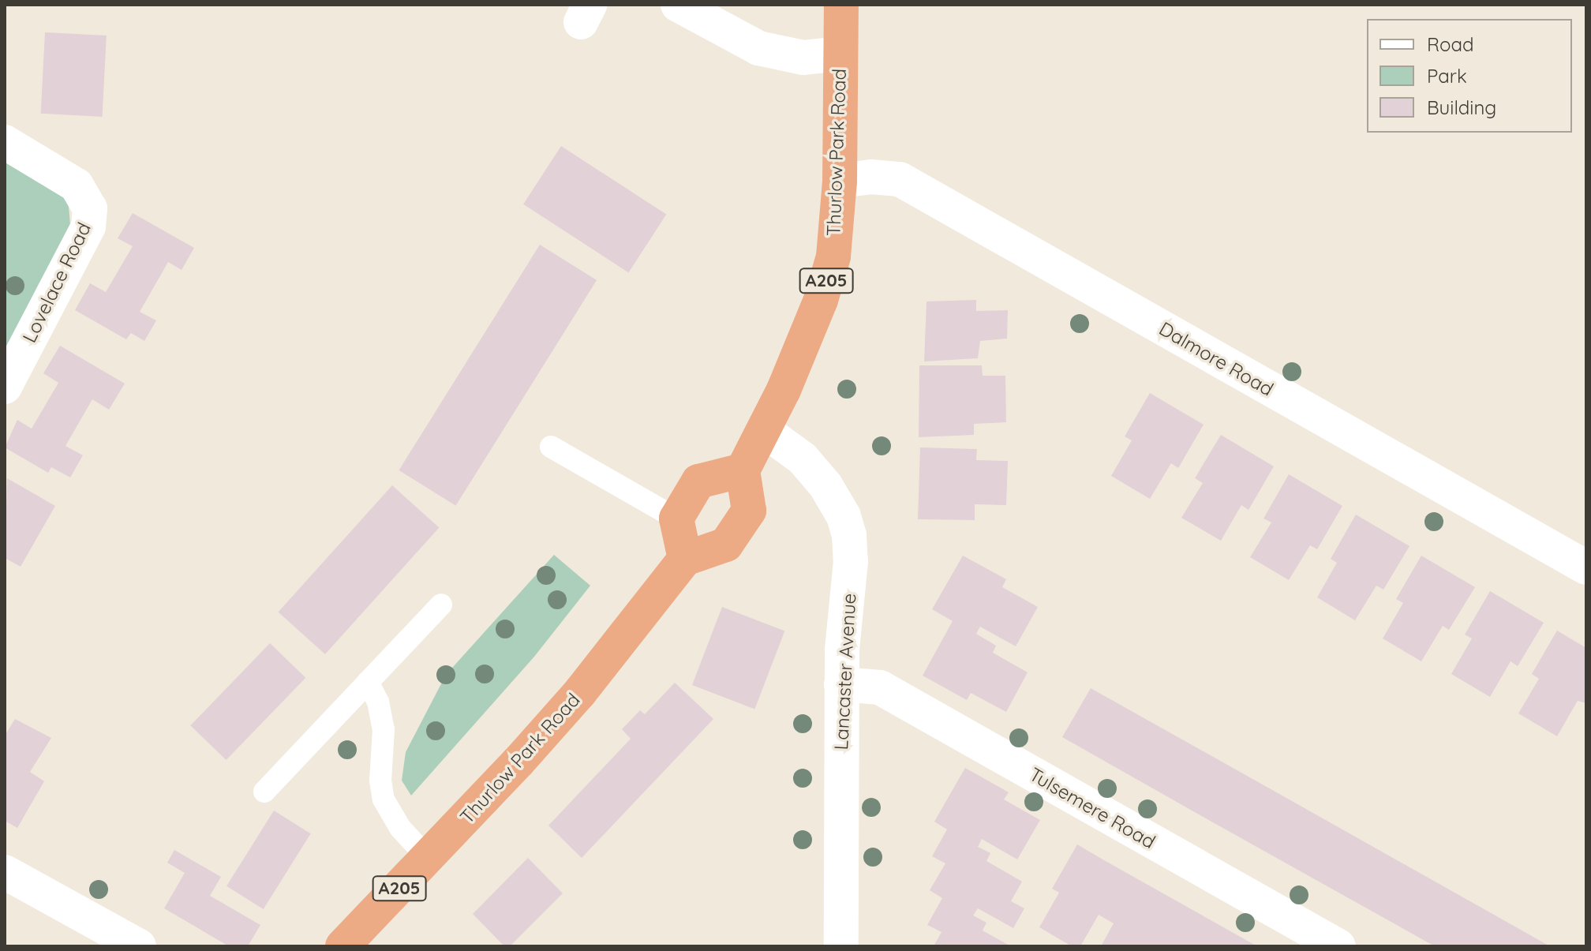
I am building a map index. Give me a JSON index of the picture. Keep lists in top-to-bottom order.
{
  "streets": {
    "highway": ["Thurlow Park Road", "A205"],
    "street": [
      "Lovelace Road",
      "Dalmore Road",
      "Lancaster Avenue",
      "Tulsemere Road"
    ]
  },
  "crossings": [
    ["Thurlow Park Road", "Dalmore Road"],
    ["Thurlow Park Road", "Lancaster Avenue"],
    ["Lancaster Avenue", "Tulsemere Road"]
  ],
  "legend": ["Road", "Park", "Building"]
}
